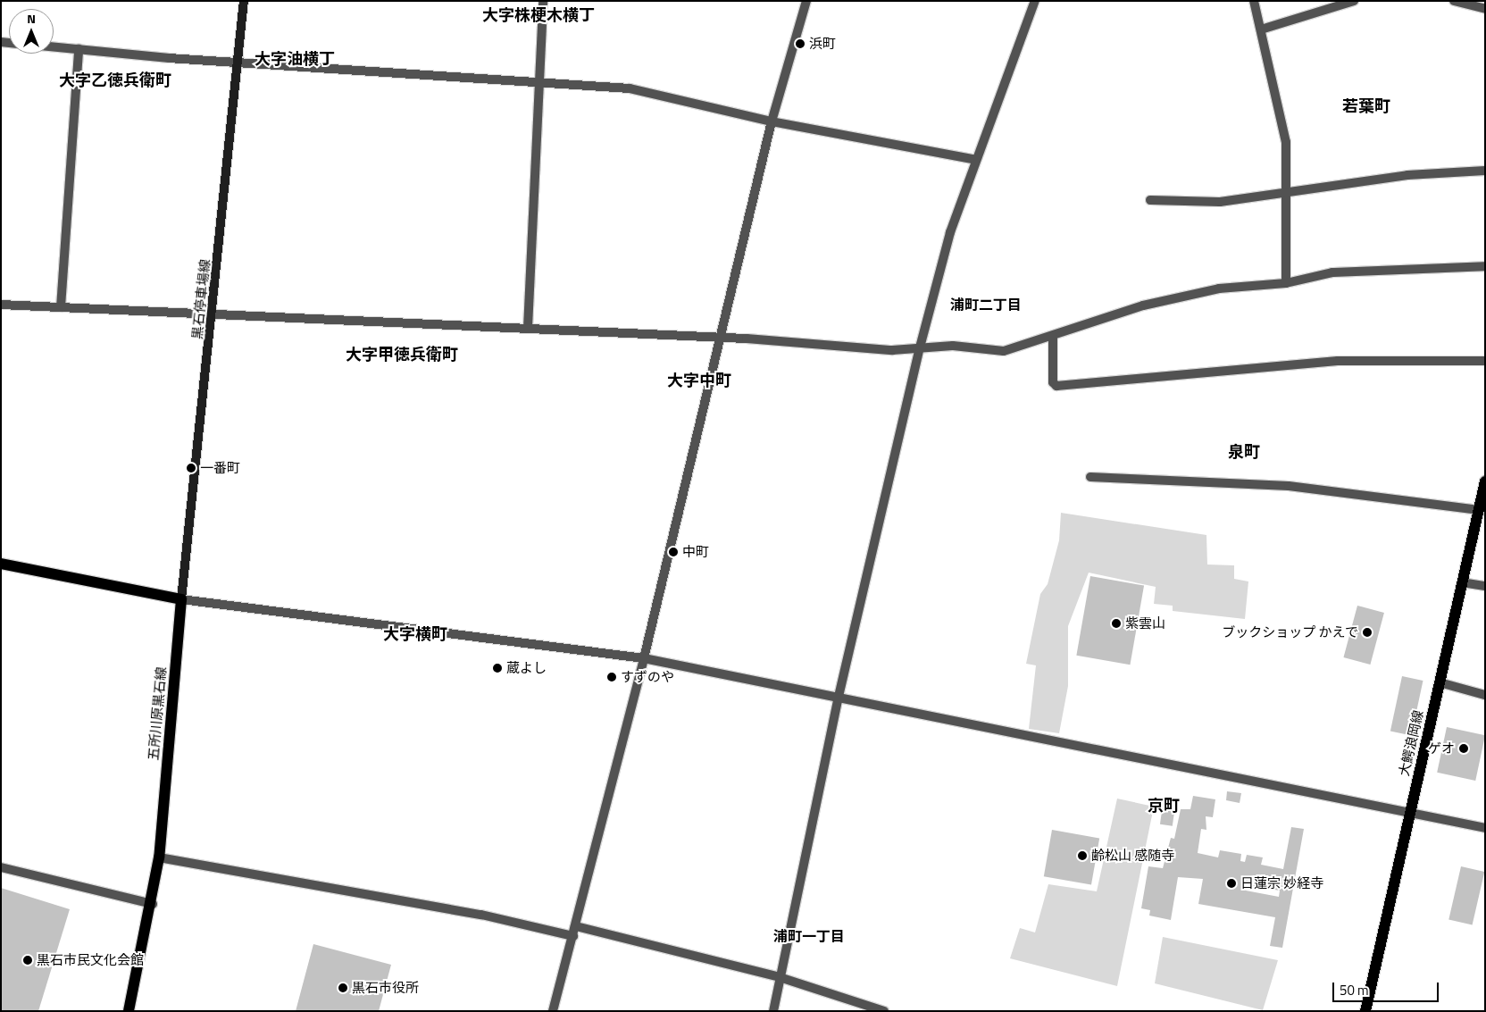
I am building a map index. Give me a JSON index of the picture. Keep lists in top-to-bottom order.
{
  "streets": {
    "main road": ["黒石停車場線", "五所川原黒石線", "大鰐浪岡線"]
  },
  "crossings": [
    ["黒石停車場線", "五所川原黒石線"]
  ],
  "districts": [
    "大字株梗木横丁",
    "大字油横丁",
    "大字乙徳兵衛町",
    "若葉町",
    "浦町二丁目",
    "大字甲徳兵衛町",
    "大字中町",
    "泉町",
    "大字横町",
    "京町",
    "浦町一丁目"
  ],
  "places": [
    "浜町",
    "一番町",
    "中町",
    "紫雲山",
    "ブックショップ かえで",
    "蔵よし",
    "すずのや",
    "ゲオ",
    "齢松山 感随寺",
    "日蓮宗 妙経寺",
    "黒石市民文化会館",
    "黒石市役所"
  ],
  "scale_bar": "50 m",
  "north": "top"
}
